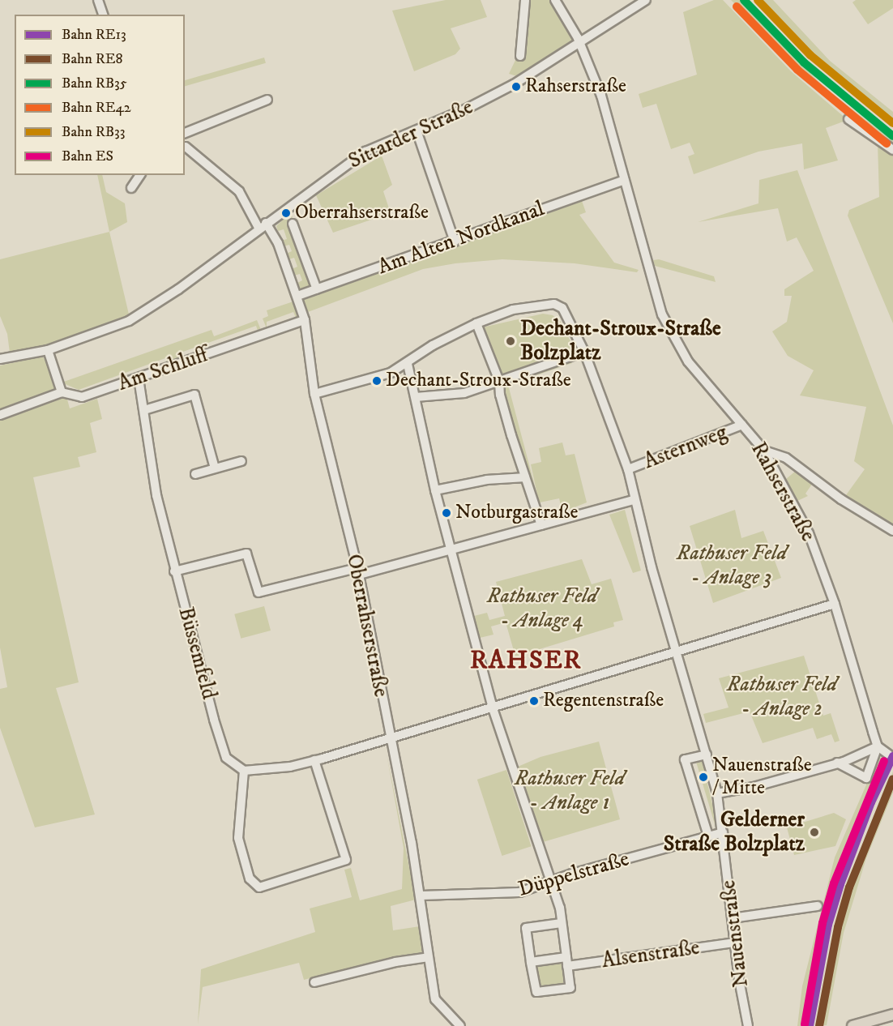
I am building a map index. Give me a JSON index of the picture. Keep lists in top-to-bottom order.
{
  "streets": {
    "street": [
      "Sittarder Straße",
      "Am Alten Nordkanal",
      "Am Schluff",
      "Asternweg",
      "Rahserstraße",
      "Oberrahserstraße",
      "Büssemfeld",
      "Düppelstraße",
      "Nauenstraße",
      "Alsenstraße"
    ]
  },
  "crossings": [
    ["Sittarder Straße", "Rahserstraße"],
    ["Sittarder Straße", "Oberrahserstraße"],
    ["Am Alten Nordkanal", "Rahserstraße"],
    ["Am Alten Nordkanal", "Oberrahserstraße"],
    ["Am Schluff", "Oberrahserstraße"],
    ["Am Schluff", "Büssemfeld"],
    ["Asternweg", "Rahserstraße"],
    ["Oberrahserstraße", "Düppelstraße"],
    ["Düppelstraße", "Nauenstraße"],
    ["Nauenstraße", "Alsenstraße"]
  ],
  "districts": ["RAHSER"],
  "parks": [
    "Rathuser Feld - Anlage 3",
    "Rathuser Feld - Anlage 4",
    "Rathuser Feld - Anlage 2",
    "Rathuser Feld - Anlage 1"
  ],
  "places": [
    "Rahserstraße",
    "Oberrahserstraße",
    "Dechant-Stroux-Straße Bolzplatz",
    "Dechant-Stroux-Straße",
    "Notburgastraße",
    "Regentenstraße",
    "Nauenstraße / Mitte",
    "Gelderner Straße Bolzplatz"
  ],
  "lines": [
    "rail line RB35",
    "rail line RB33",
    "rail line RE42",
    "rail line RE13",
    "rail line ES",
    "rail line RE8"
  ],
  "legend": [
    "Bahn RE13",
    "Bahn RE8",
    "Bahn RB35",
    "Bahn RE42",
    "Bahn RB33",
    "Bahn ES"
  ]
}
